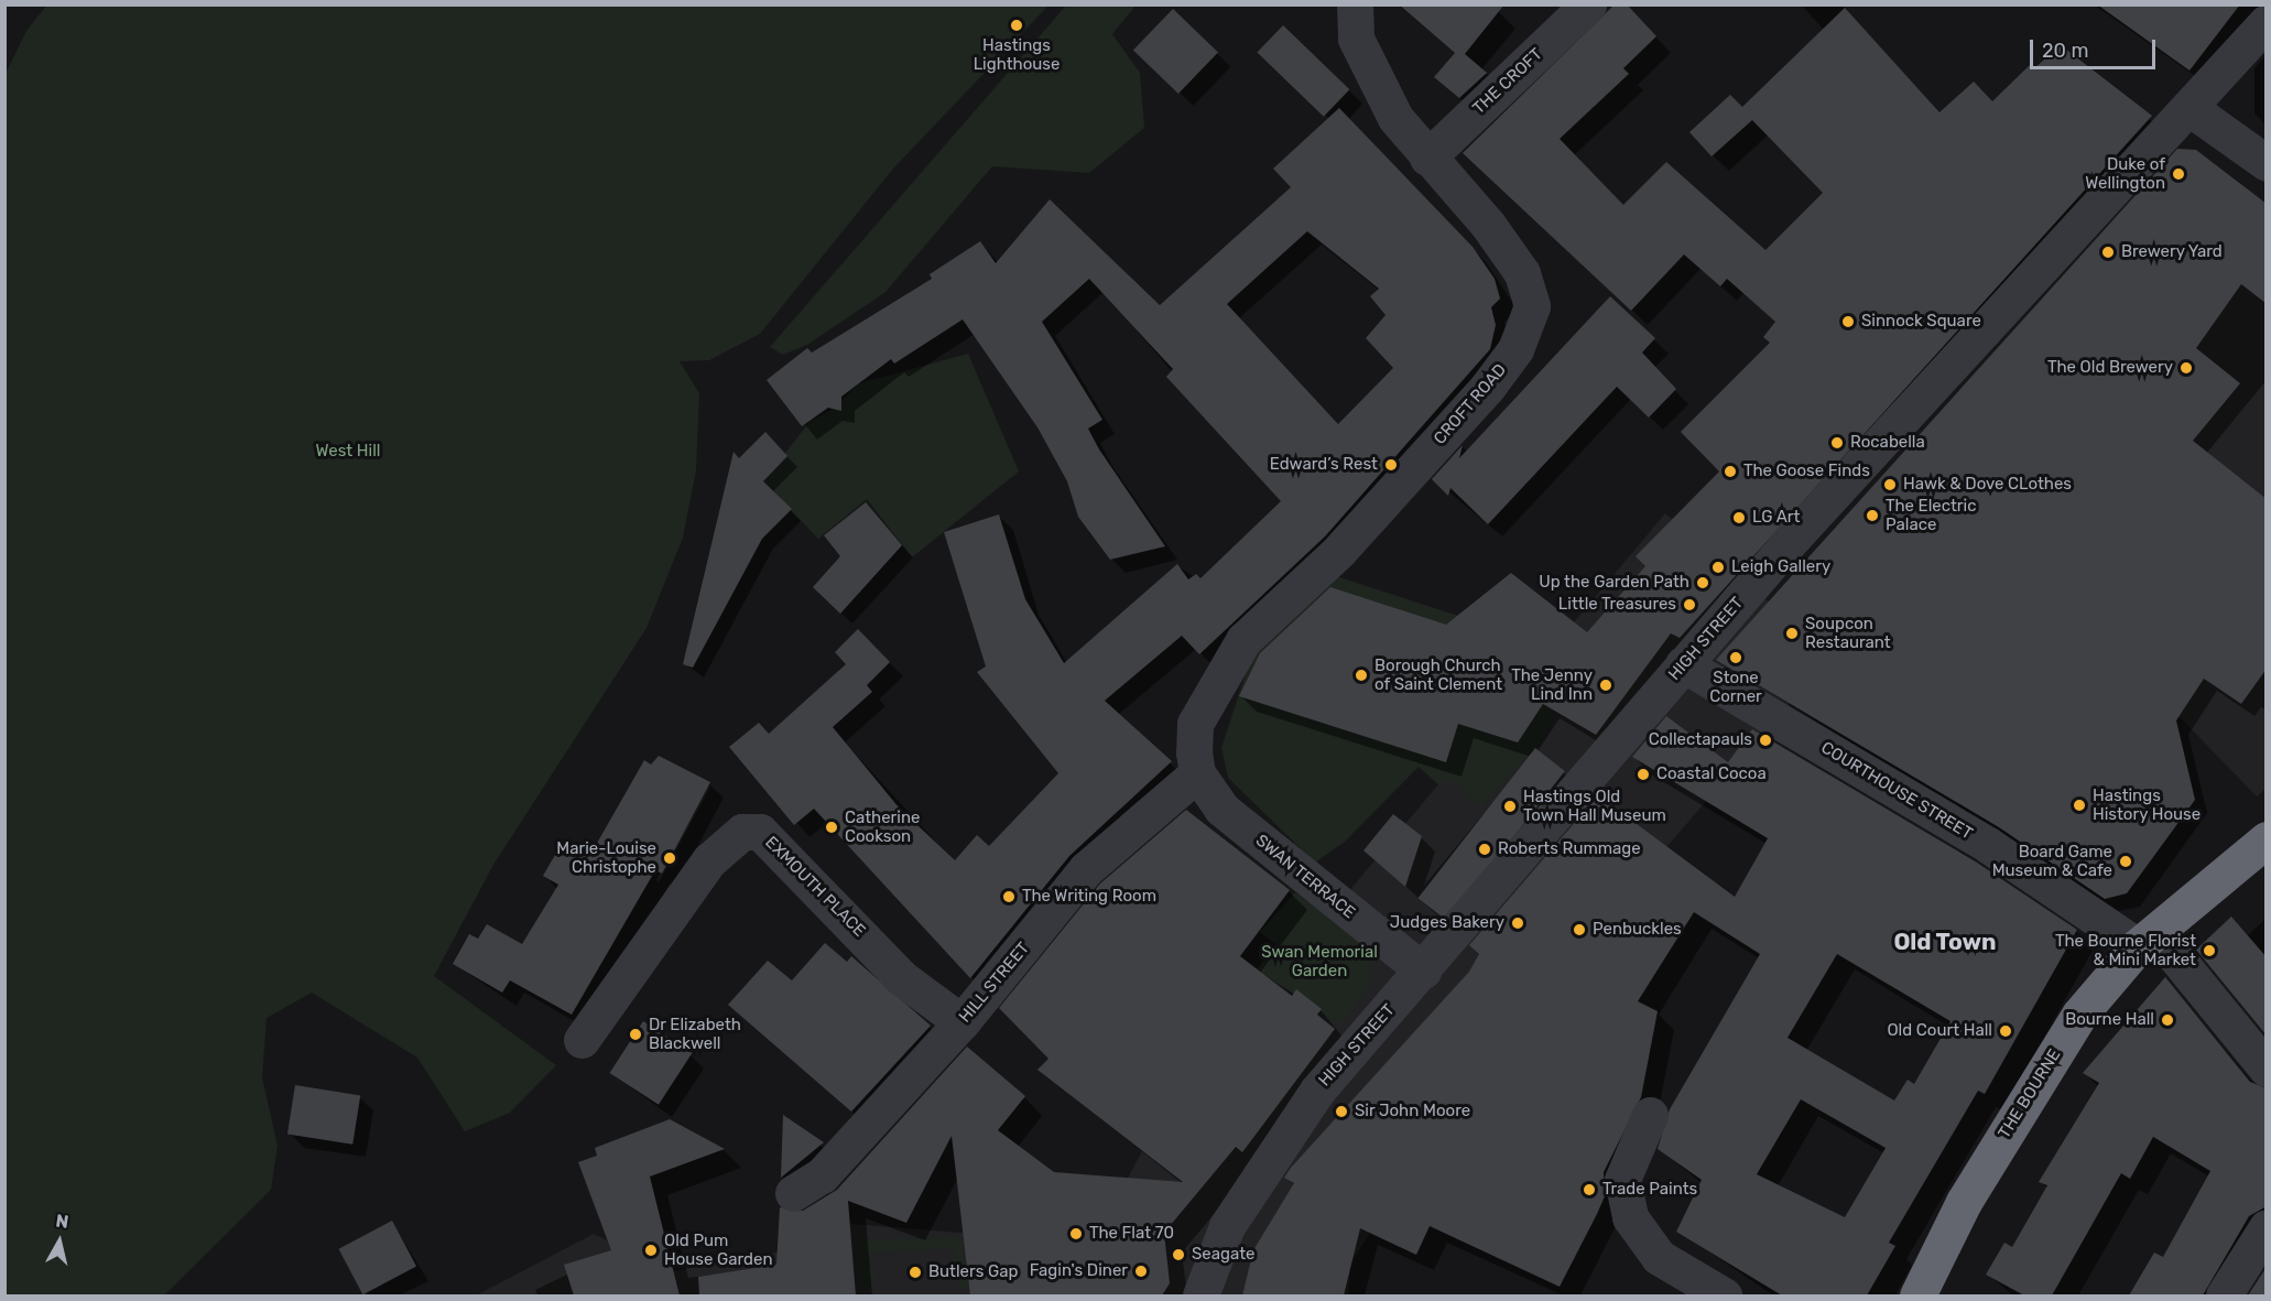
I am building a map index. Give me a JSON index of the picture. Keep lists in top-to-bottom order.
{
  "streets": {
    "highway": ["THE BOURNE"],
    "street": [
      "THE CROFT",
      "CROFT ROAD",
      "HIGH STREET",
      "COURTHOUSE STREET",
      "SWAN TERRACE",
      "EXMOUTH PLACE",
      "HILL STREET"
    ]
  },
  "crossings": [
    ["THE CROFT", "CROFT ROAD"],
    ["CROFT ROAD", "SWAN TERRACE"],
    ["CROFT ROAD", "HILL STREET"],
    ["HIGH STREET", "COURTHOUSE STREET"],
    ["HIGH STREET", "SWAN TERRACE"],
    ["COURTHOUSE STREET", "THE BOURNE"],
    ["SWAN TERRACE", "HILL STREET"],
    ["EXMOUTH PLACE", "HILL STREET"]
  ],
  "districts": ["Old Town"],
  "parks": ["West Hill", "Swan Memorial Garden"],
  "places": [
    "Hastings Lighthouse",
    "Duke of Wellington",
    "Brewery Yard",
    "Sinnock Square",
    "The Old Brewery",
    "Rocabella",
    "Edward’s Rest",
    "The Goose Finds",
    "Hawk & Dove CLothes",
    "The Electric Palace",
    "LG Art",
    "Leigh Gallery",
    "Up the Garden Path",
    "Little Treasures",
    "Soupcon Restaurant",
    "Stone Corner",
    "Borough Church of Saint Clement",
    "The Jenny Lind Inn",
    "Collectapauls",
    "Coastal Cocoa",
    "Hastings History House",
    "Hastings Old Town Hall Museum",
    "Catherine Cookson",
    "Roberts Rummage",
    "Marie-Louise Christophe",
    "Board Game Museum & Cafe",
    "The Writing Room",
    "Judges Bakery",
    "Penbuckles",
    "The Bourne Florist & Mini Market",
    "Bourne Hall",
    "Old Court Hall",
    "Dr Elizabeth Blackwell",
    "Sir John Moore",
    "Trade Paints",
    "The Flat 70",
    "Old Pum House Garden",
    "Seagate",
    "Fagin's Diner",
    "Butlers Gap"
  ],
  "scale_bar": "20 m",
  "north": "top"
}
